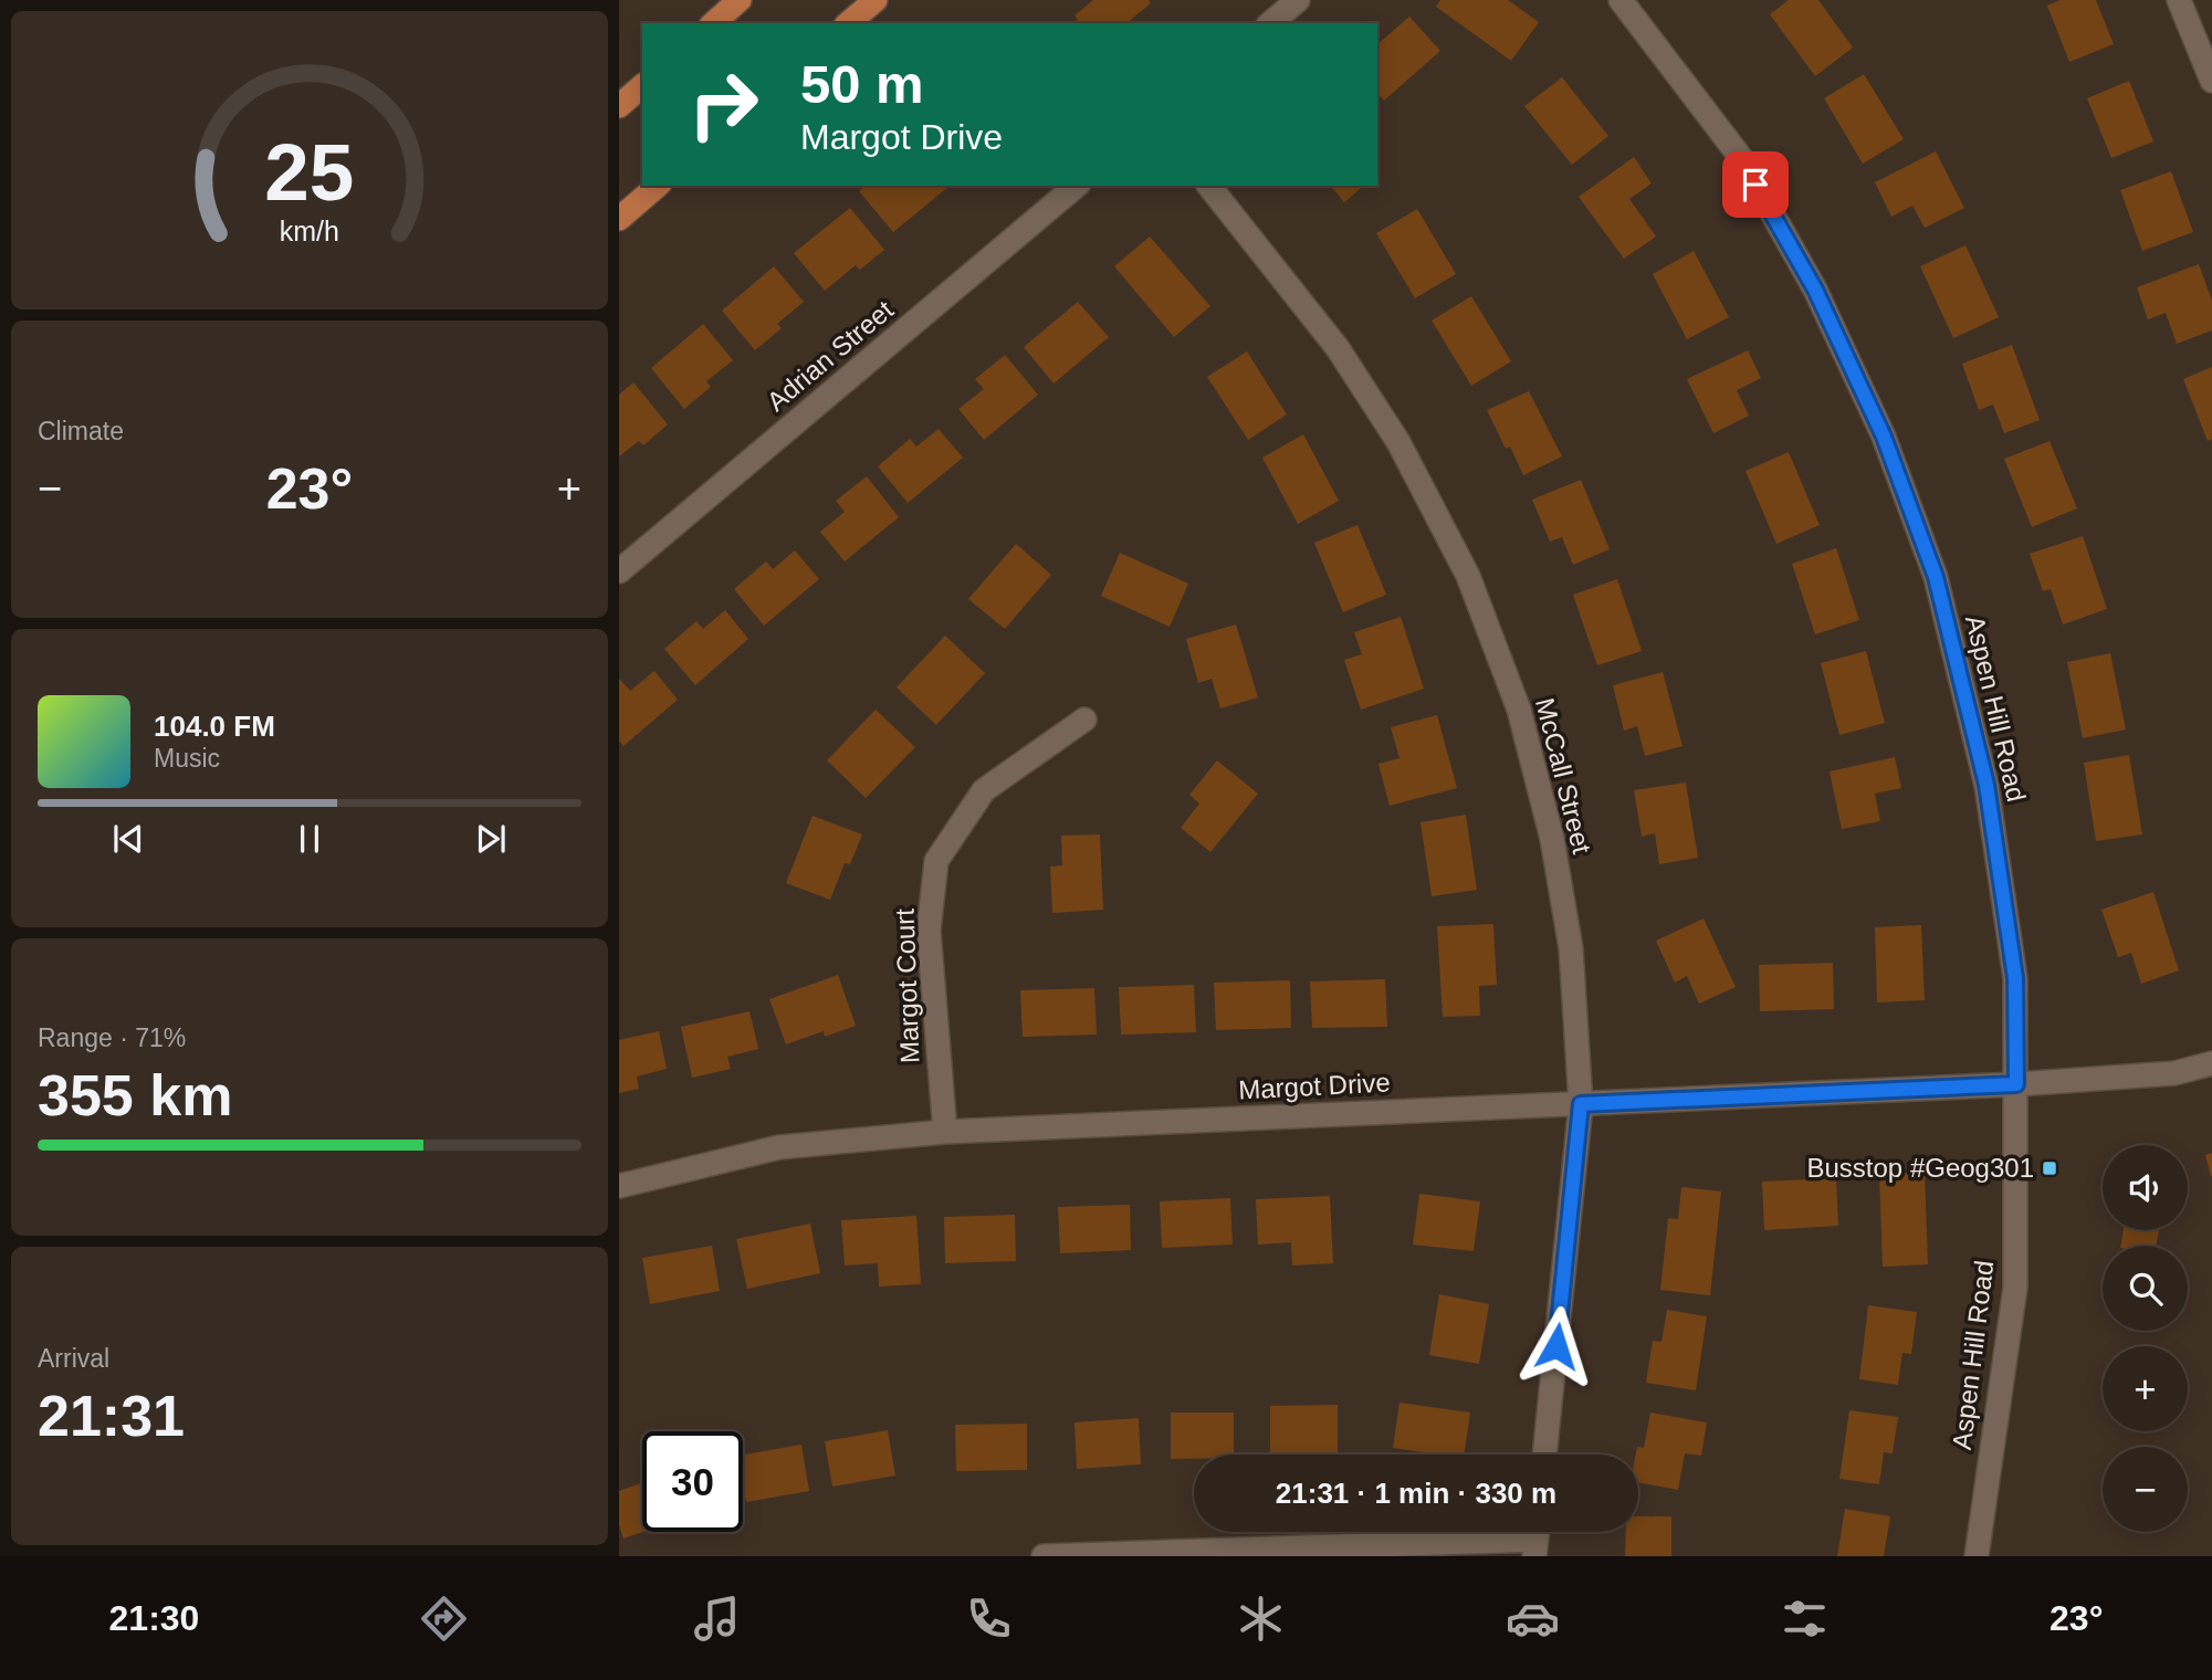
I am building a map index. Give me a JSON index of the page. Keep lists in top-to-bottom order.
{
  "streets": {
    "street": [
      "Adrian Street",
      "Aspen Hill Road",
      "McCall Street",
      "Margot Court",
      "Margot Drive"
    ]
  },
  "crossings": [
    ["Aspen Hill Road", "Margot Drive"],
    ["McCall Street", "Margot Drive"],
    ["Margot Court", "Margot Drive"]
  ],
  "places": {
    "transit": ["Busstop #Geog301"]
  },
  "page": {
    "turn": ["50 m", "Margot Drive"],
    "tile": [
      "Climate",
      ["Range · 71%", "355 km"],
      ["Arrival", "21:31"]
    ],
    "heat": ["−", "23°", "+"],
    "song": ["104.0 FM", "Music"],
    "map_buttons": ["+", "−"],
    "limit": "30",
    "trip": "21:31 · 1 min · 330 m",
    "tabs": ["21:30", "23°"],
    "gauge": ["25", "km/h"]
  }
}
